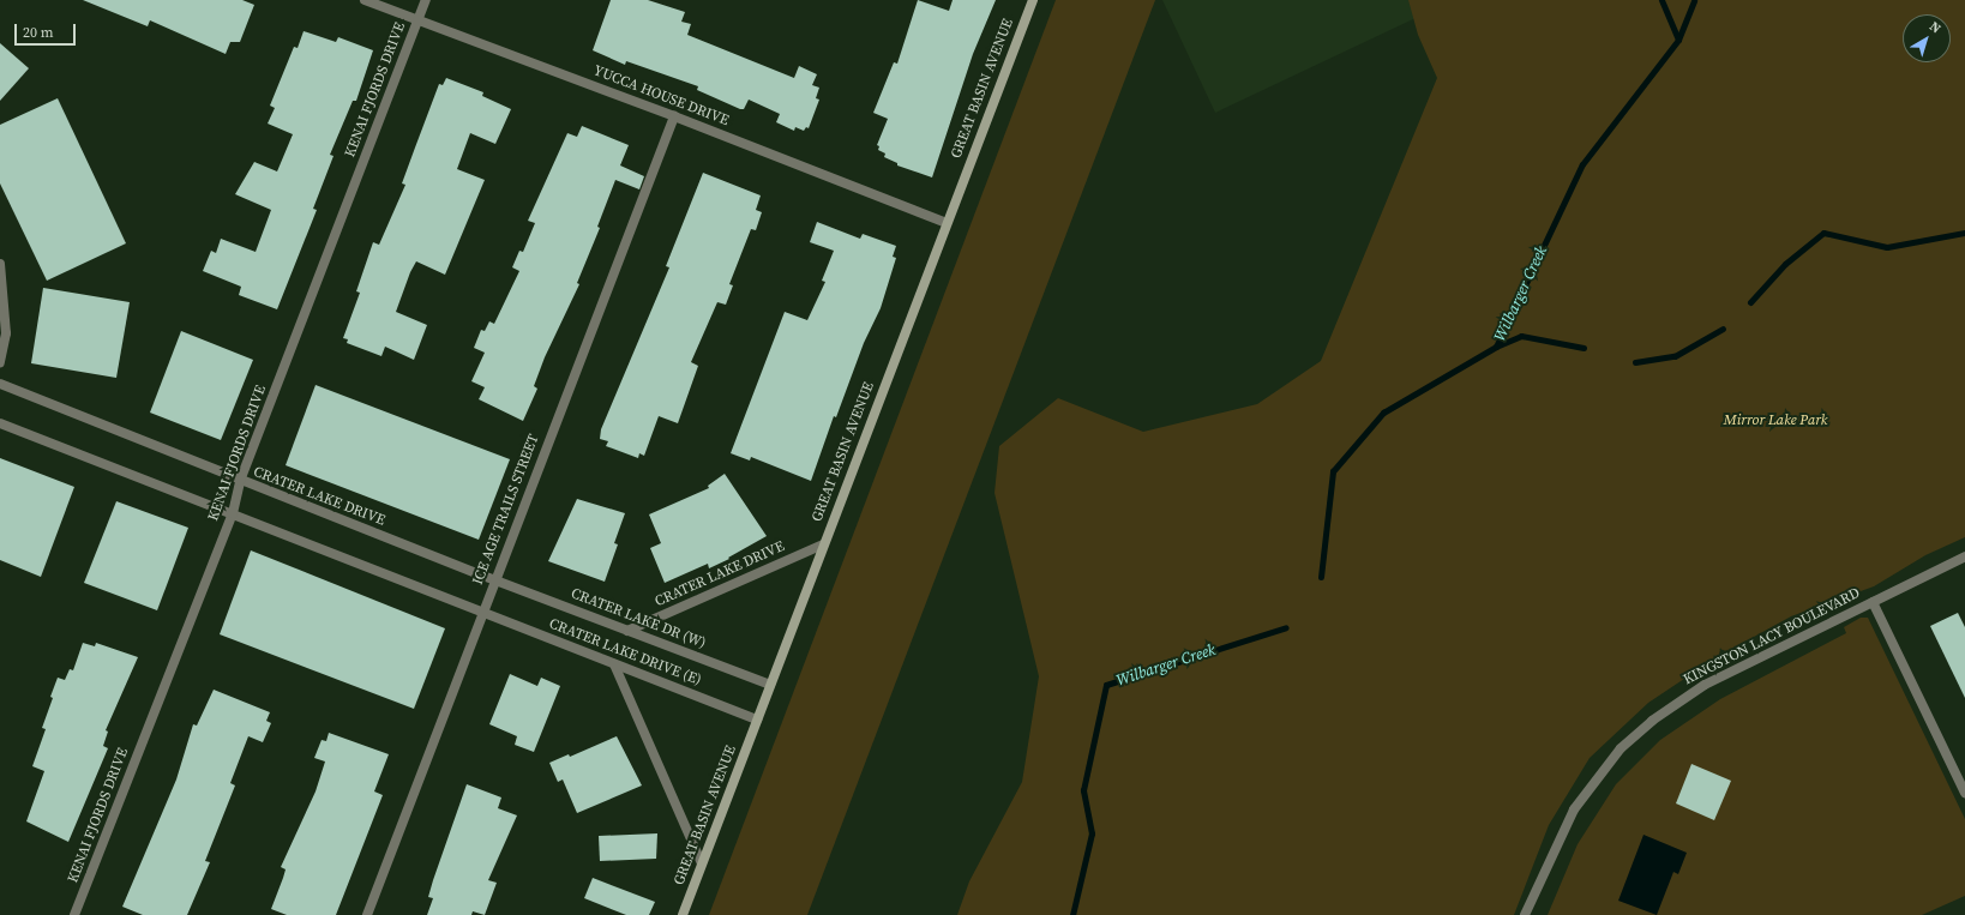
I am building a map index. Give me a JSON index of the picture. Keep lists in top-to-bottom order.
{
  "streets": {
    "street": [
      "GREAT BASIN AVENUE",
      "KENAI FJORDS DRIVE",
      "YUCCA HOUSE DRIVE",
      "CRATER LAKE DRIVE",
      "ICE AGE TRAILS STREET",
      "CRATER LAKE DR (W)",
      "KINGSTON LACY BOULEVARD",
      "CRATER LAKE DRIVE (E)"
    ]
  },
  "crossings": [
    ["GREAT BASIN AVENUE", "YUCCA HOUSE DRIVE"],
    ["GREAT BASIN AVENUE", "CRATER LAKE DRIVE"],
    ["GREAT BASIN AVENUE", "CRATER LAKE DR (W)"],
    ["GREAT BASIN AVENUE", "CRATER LAKE DRIVE (E)"],
    ["KENAI FJORDS DRIVE", "YUCCA HOUSE DRIVE"],
    ["KENAI FJORDS DRIVE", "CRATER LAKE DRIVE"],
    ["YUCCA HOUSE DRIVE", "ICE AGE TRAILS STREET"],
    ["CRATER LAKE DRIVE", "ICE AGE TRAILS STREET"],
    ["CRATER LAKE DRIVE", "CRATER LAKE DR (W)"],
    ["ICE AGE TRAILS STREET", "CRATER LAKE DR (W)"],
    ["ICE AGE TRAILS STREET", "CRATER LAKE DRIVE (E)"]
  ],
  "water": ["Wilbarger Creek"],
  "parks": ["Mirror Lake Park"],
  "scale_bar": "20 m",
  "north": "top right"
}
